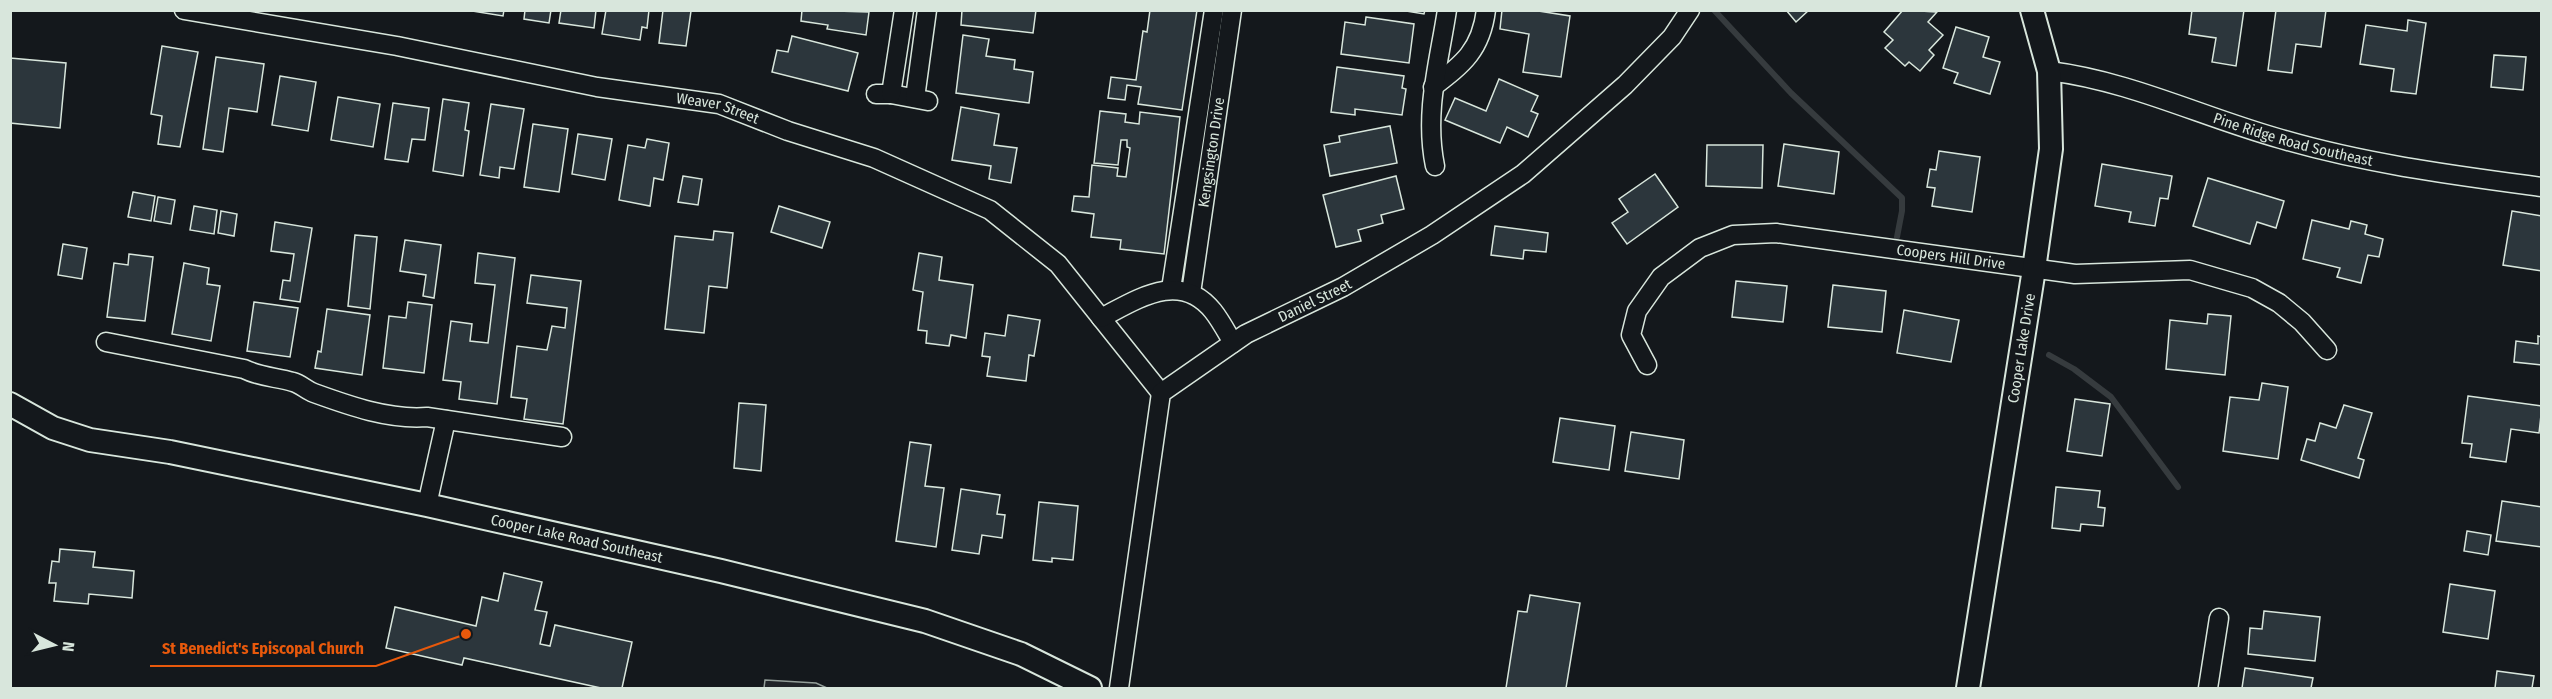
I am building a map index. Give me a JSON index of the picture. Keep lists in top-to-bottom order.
{
  "streets": {
    "street": [
      "Weaver Street",
      "Pine Ridge Road Southeast",
      "Kengsington Drive",
      "Coopers Hill Drive",
      "Daniel Street",
      "Cooper Lake Drive",
      "Cooper Lake Road Southeast"
    ]
  },
  "crossings": [
    ["Weaver Street", "Daniel Street"],
    ["Pine Ridge Road Southeast", "Cooper Lake Drive"],
    ["Coopers Hill Drive", "Cooper Lake Drive"]
  ],
  "places": ["St Benedict's Episcopal Church"],
  "north": "right"
}
